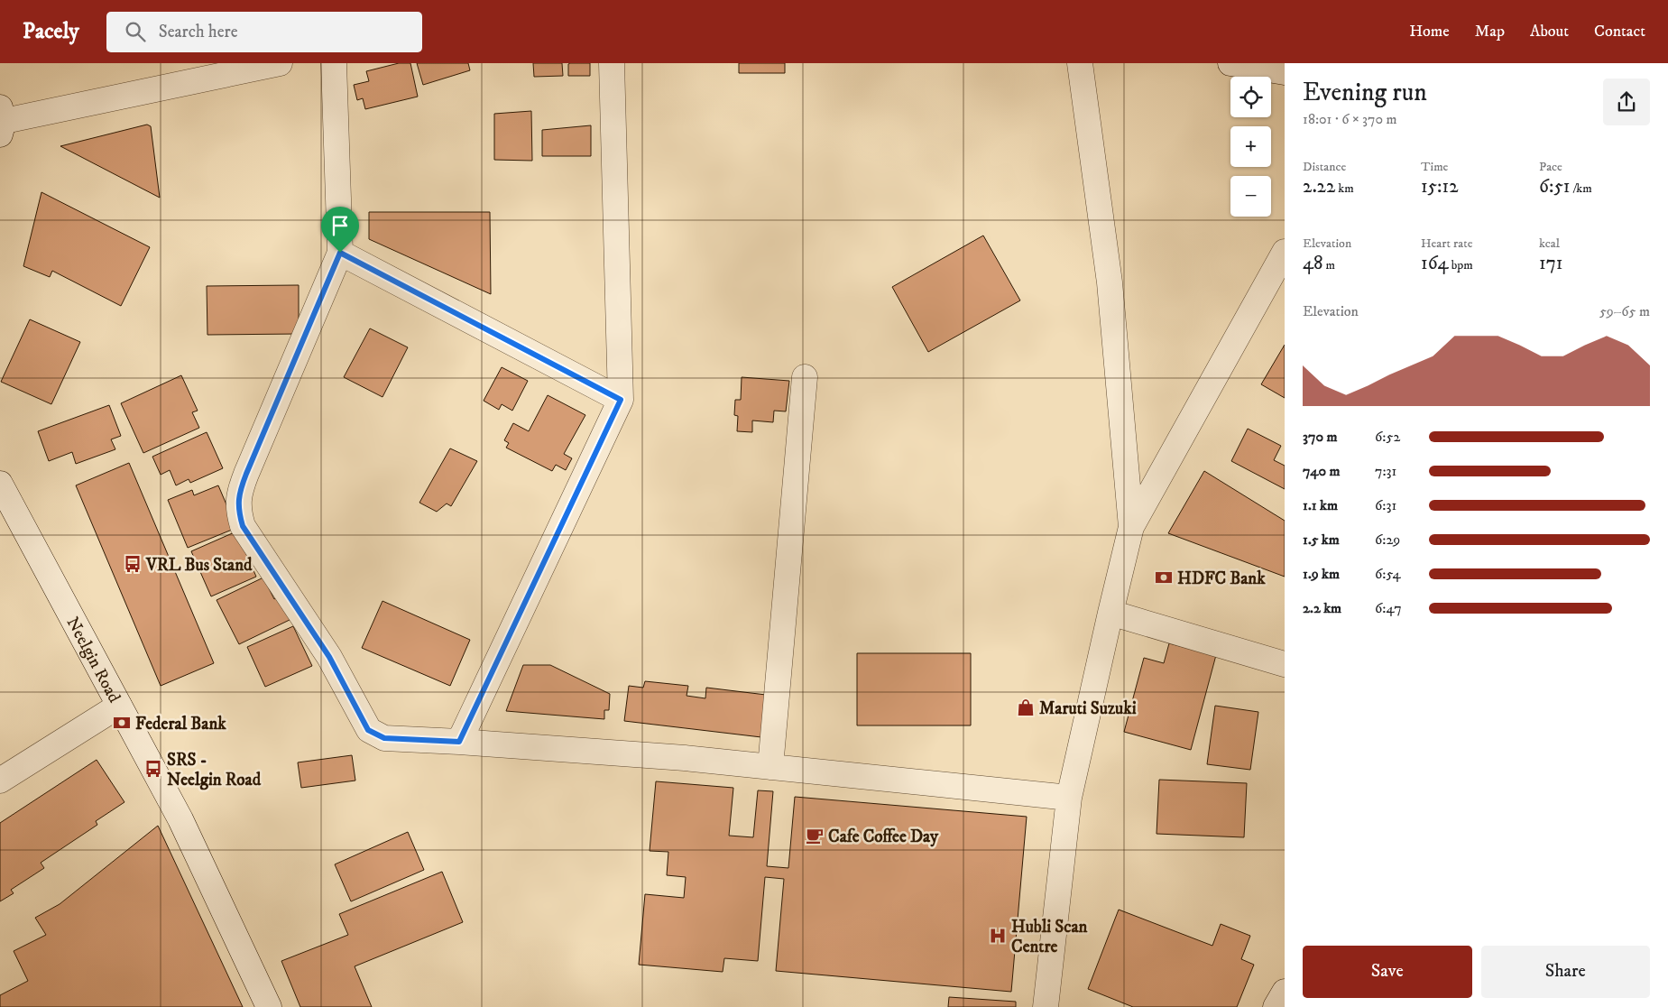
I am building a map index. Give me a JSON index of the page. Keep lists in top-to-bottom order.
{
  "streets": {
    "street": ["Neelgin Road"]
  },
  "places": {
    "bus stop": ["VRL Bus Stand", "SRS - Neelgin Road"],
    "bank": ["HDFC Bank", "Federal Bank"],
    "shop": ["Maruti Suzuki"],
    "cafe": ["Cafe Coffee Day"],
    "hospital": ["Hubli Scan Centre"]
  },
  "page": {
    "header": "Pacely",
    "search": "Search here",
    "nav": [
      "Home",
      "Map",
      "About",
      "Contact"
    ],
    "heading": ["Evening run", "18:01 · 6 × 370 m"],
    "map_buttons": ["+", "−"],
    "stats": [
      ["Distance", "2.22 km"],
      ["Time", "15:12"],
      ["Pace", "6:51 /km"],
      ["Elevation", "48 m"],
      ["Heart rate", "164 bpm"],
      ["kcal", "171"]
    ],
    "chart": ["Elevation", "59–65 m"],
    "list": [
      {
        "name": "370 m",
        "note": "6:52"
      },
      {
        "name": "740 m",
        "note": "7:31"
      },
      {
        "name": "1.1 km",
        "note": "6:31"
      },
      {
        "name": "1.5 km",
        "note": "6:29"
      },
      {
        "name": "1.9 km",
        "note": "6:54"
      },
      {
        "name": "2.2 km",
        "note": "6:47"
      }
    ],
    "buttons": ["Save", "Share"]
  }
}
